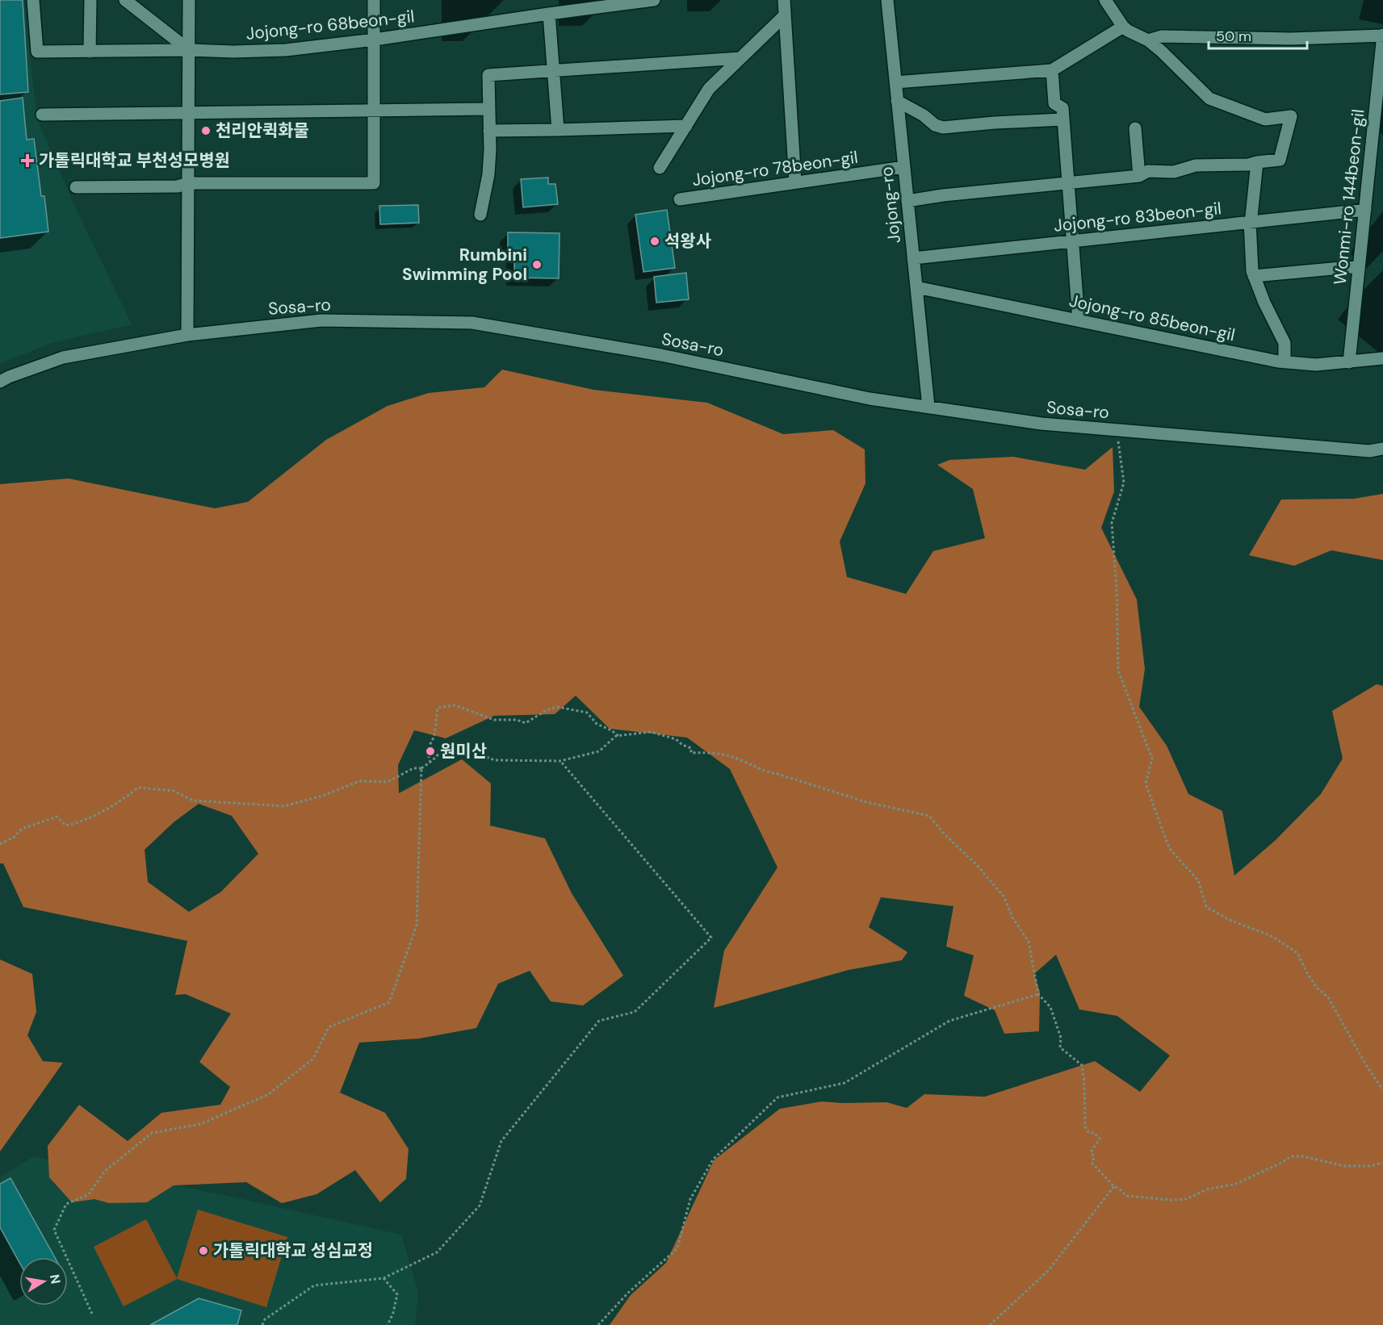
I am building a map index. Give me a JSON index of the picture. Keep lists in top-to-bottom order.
{
  "streets": {
    "street": [
      "Jojong-ro 68beon-gil",
      "Jojong-ro 78beon-gil",
      "Wonmi-ro 144beon-gil",
      "Jojong-ro",
      "Jojong-ro 83beon-gil",
      "Sosa-ro",
      "Jojong-ro 85beon-gil"
    ]
  },
  "crossings": [
    ["Jojong-ro 78beon-gil", "Jojong-ro"],
    ["Wonmi-ro 144beon-gil", "Jojong-ro 83beon-gil"],
    ["Wonmi-ro 144beon-gil", "Jojong-ro 85beon-gil"],
    ["Jojong-ro", "Jojong-ro 83beon-gil"],
    ["Jojong-ro", "Sosa-ro"],
    ["Jojong-ro", "Jojong-ro 85beon-gil"]
  ],
  "places": {
    "other": [
      "천리안퀵화물",
      "석왕사",
      "Rumbini Swimming Pool",
      "원미산",
      "가톨릭대학교 성심교정"
    ],
    "health": ["가톨릭대학교 부천성모병원"]
  },
  "scale_bar": "50 m",
  "north": "right"
}
